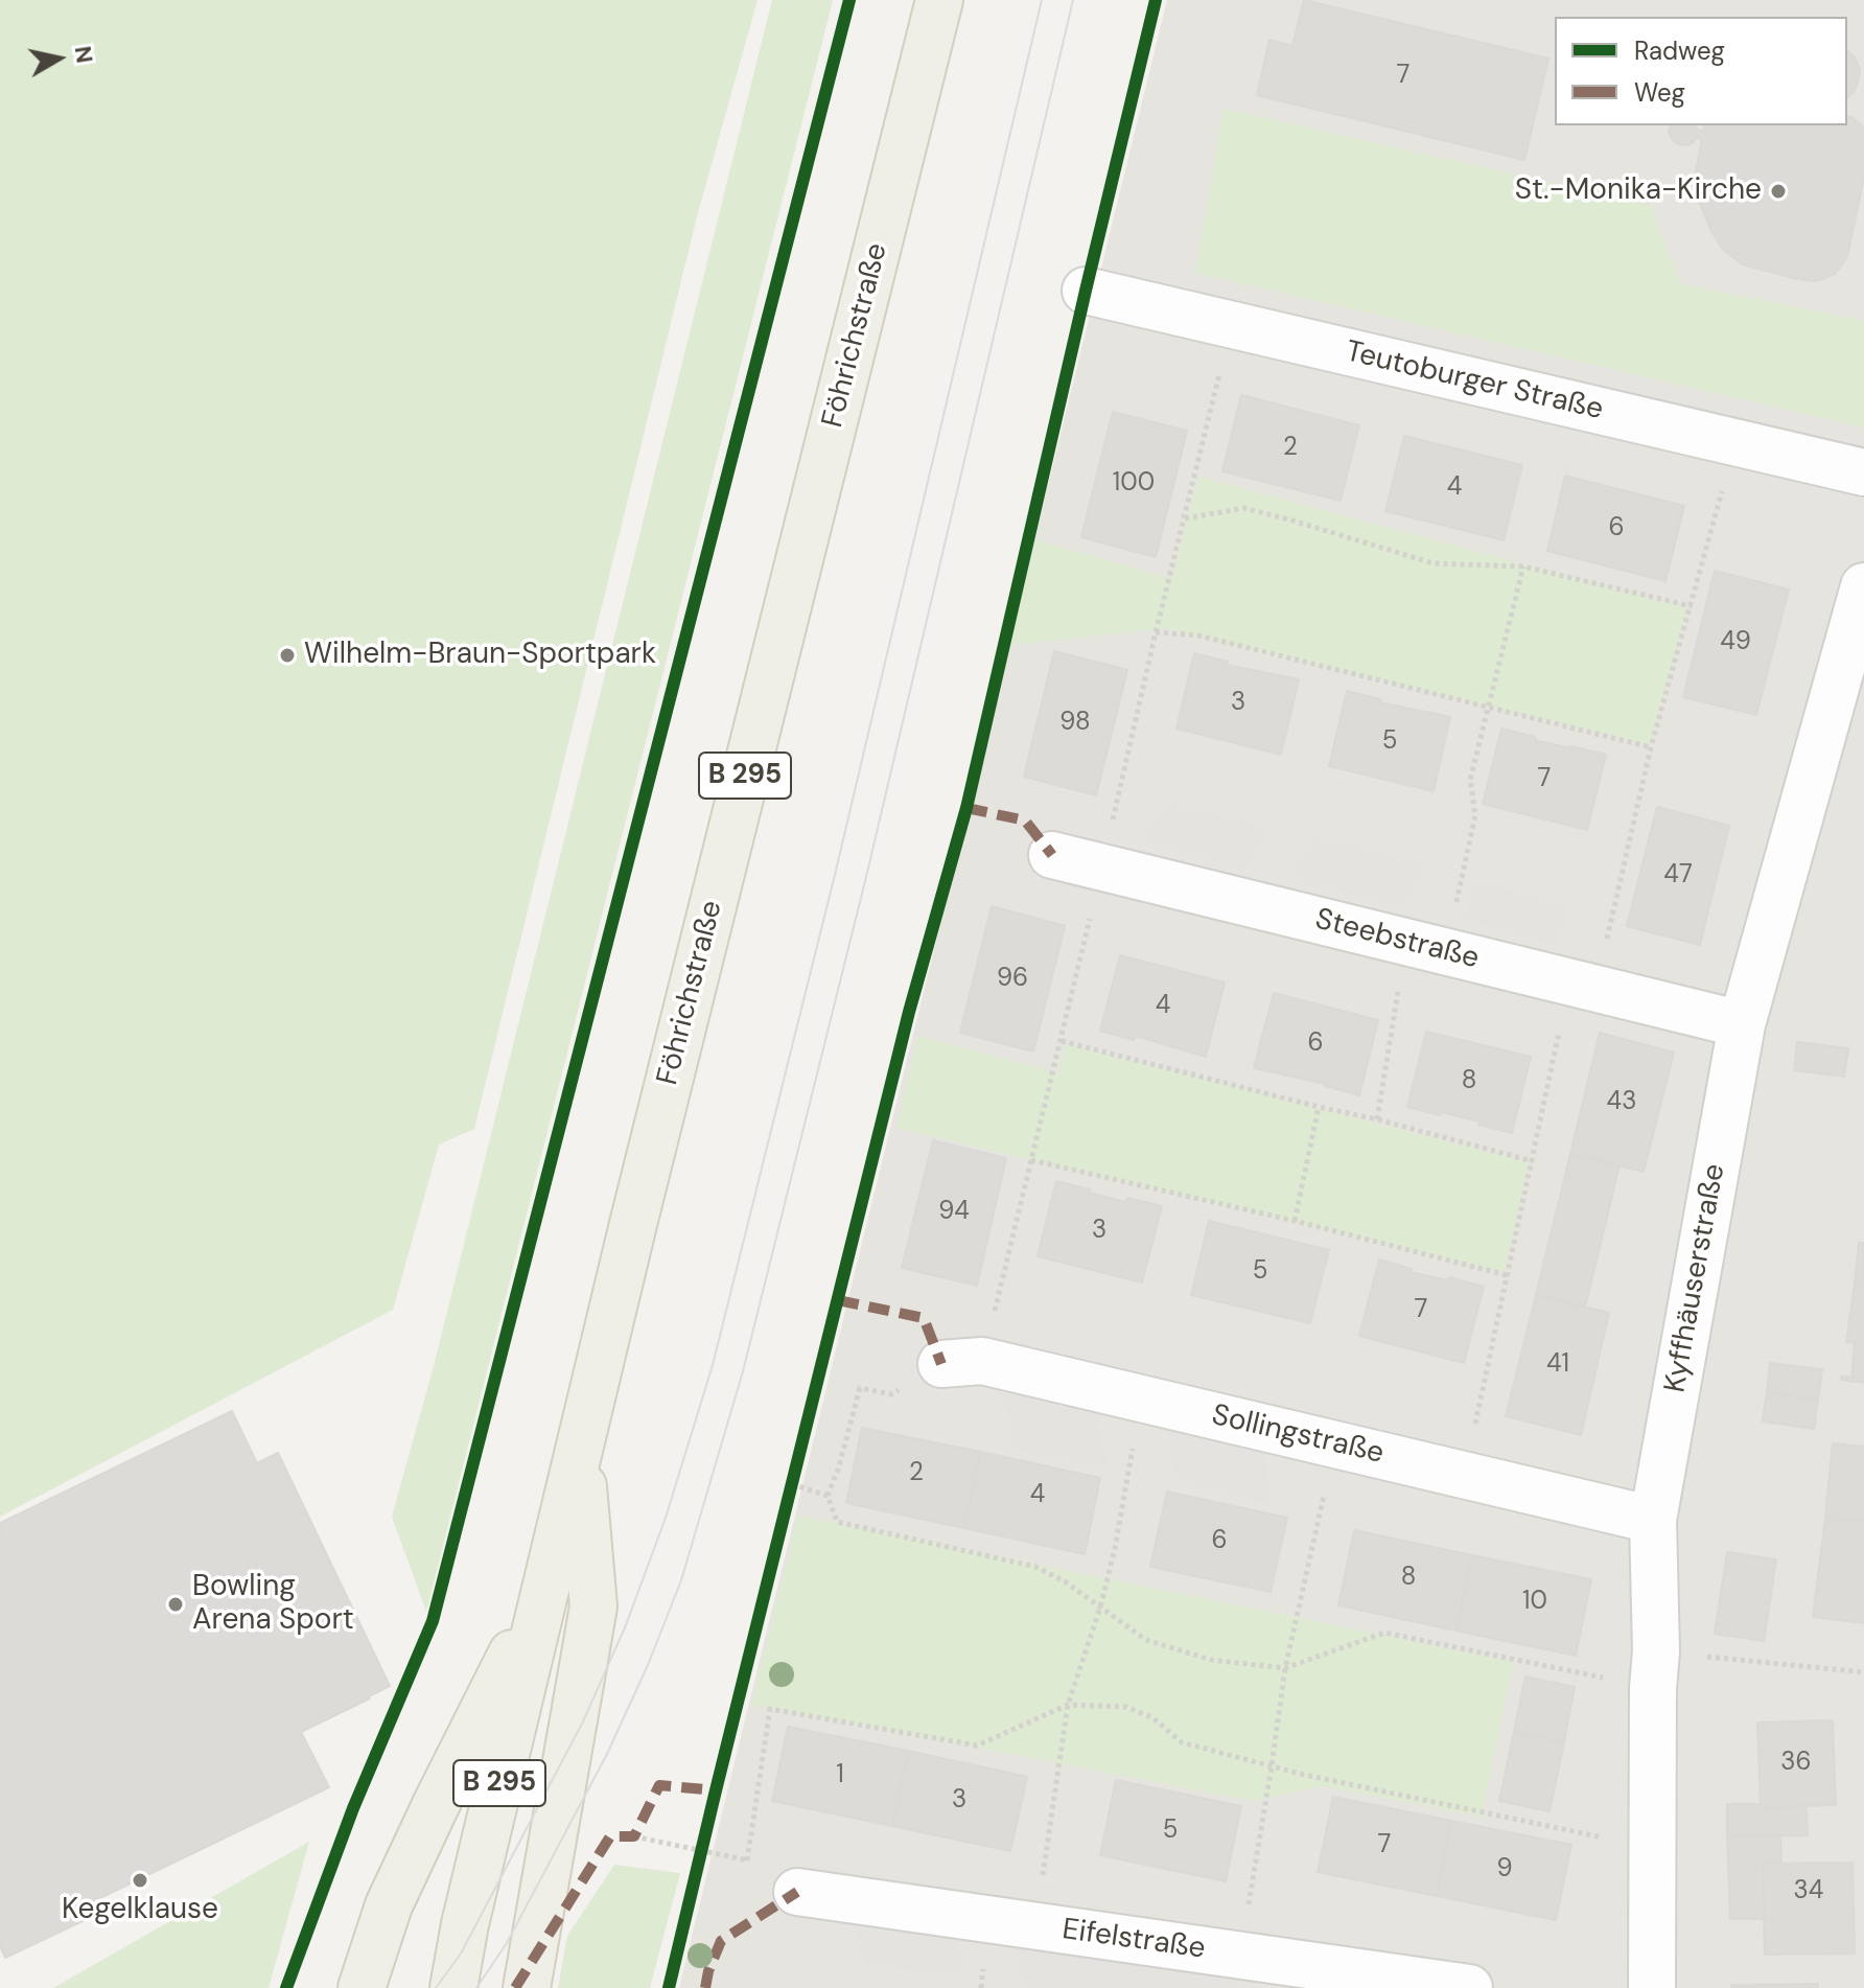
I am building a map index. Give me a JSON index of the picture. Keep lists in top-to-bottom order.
{
  "streets": {
    "main road": ["Föhrichstraße", "B 295"],
    "street": [
      "Teutoburger Straße",
      "Steebstraße",
      "Kyffhäuserstraße",
      "Sollingstraße",
      "Eifelstraße"
    ]
  },
  "crossings": [
    ["Steebstraße", "Kyffhäuserstraße"],
    ["Kyffhäuserstraße", "Sollingstraße"]
  ],
  "places": [
    "St.-Monika-Kirche",
    "Wilhelm-Braun-Sportpark",
    "Bowling Arena Sport",
    "Kegelklause"
  ],
  "house_numbers": [
    "7",
    "2",
    "100",
    "4",
    "6",
    "49",
    "3",
    "98",
    "5",
    "7",
    "47",
    "96",
    "4",
    "6",
    "8",
    "43",
    "94",
    "3",
    "5",
    "7",
    "41",
    "2",
    "4",
    "6",
    "8",
    "10",
    "36",
    "1",
    "3",
    "5",
    "7",
    "9",
    "34"
  ],
  "legend": ["Radweg", "Weg"],
  "north": "right"
}
